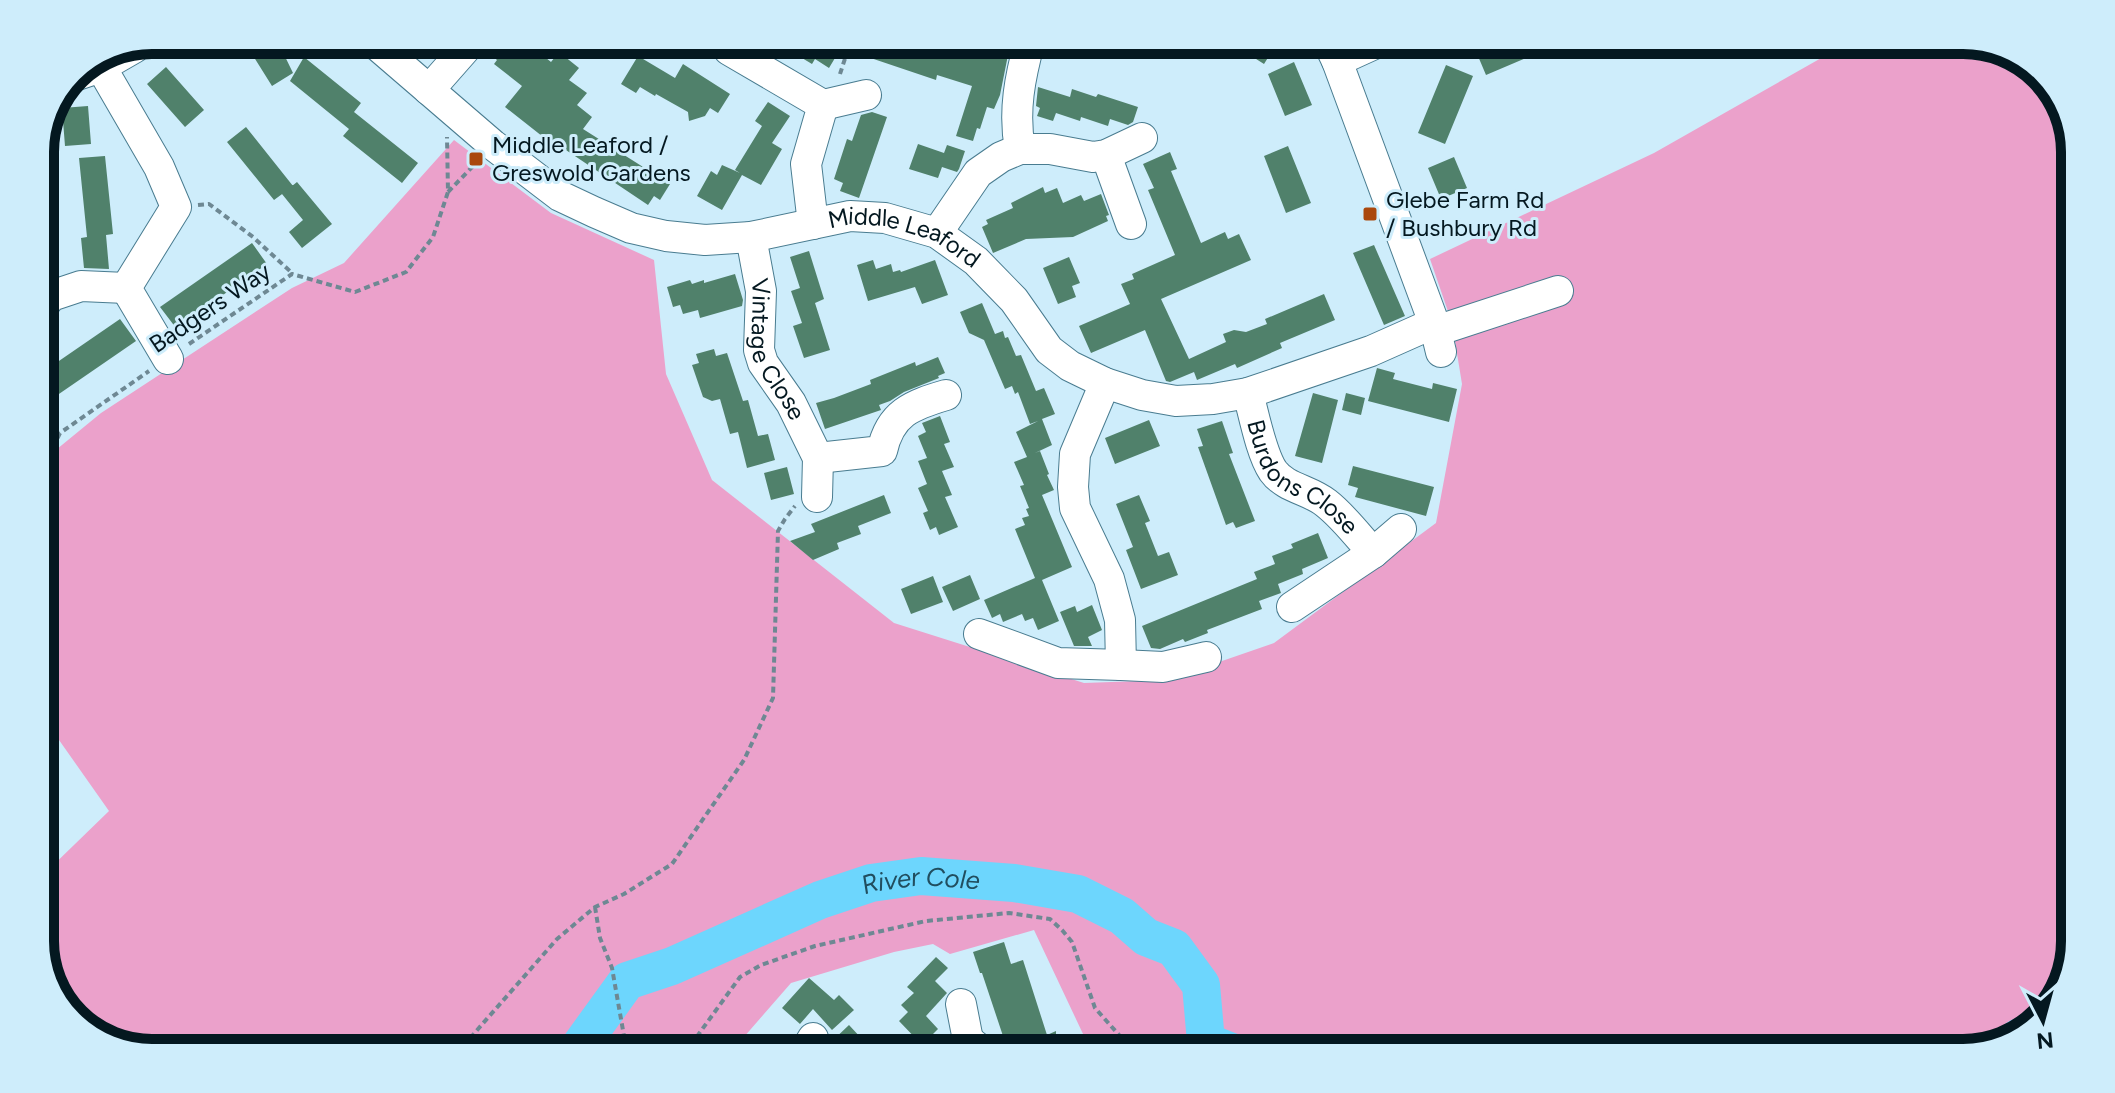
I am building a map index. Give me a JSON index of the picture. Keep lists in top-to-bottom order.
{
  "streets": {
    "street": ["Middle Leaford", "Vintage Close", "Burdons Close"],
    "path": ["Badgers Way"]
  },
  "crossings": [
    ["Middle Leaford", "Badgers Way"],
    ["Middle Leaford", "Vintage Close"],
    ["Middle Leaford", "Burdons Close"]
  ],
  "water": ["River Cole"],
  "places": {
    "transit": ["Middle Leaford / Greswold Gardens", "Glebe Farm Rd / Bushbury Rd"]
  },
  "north": "bottom"
}
